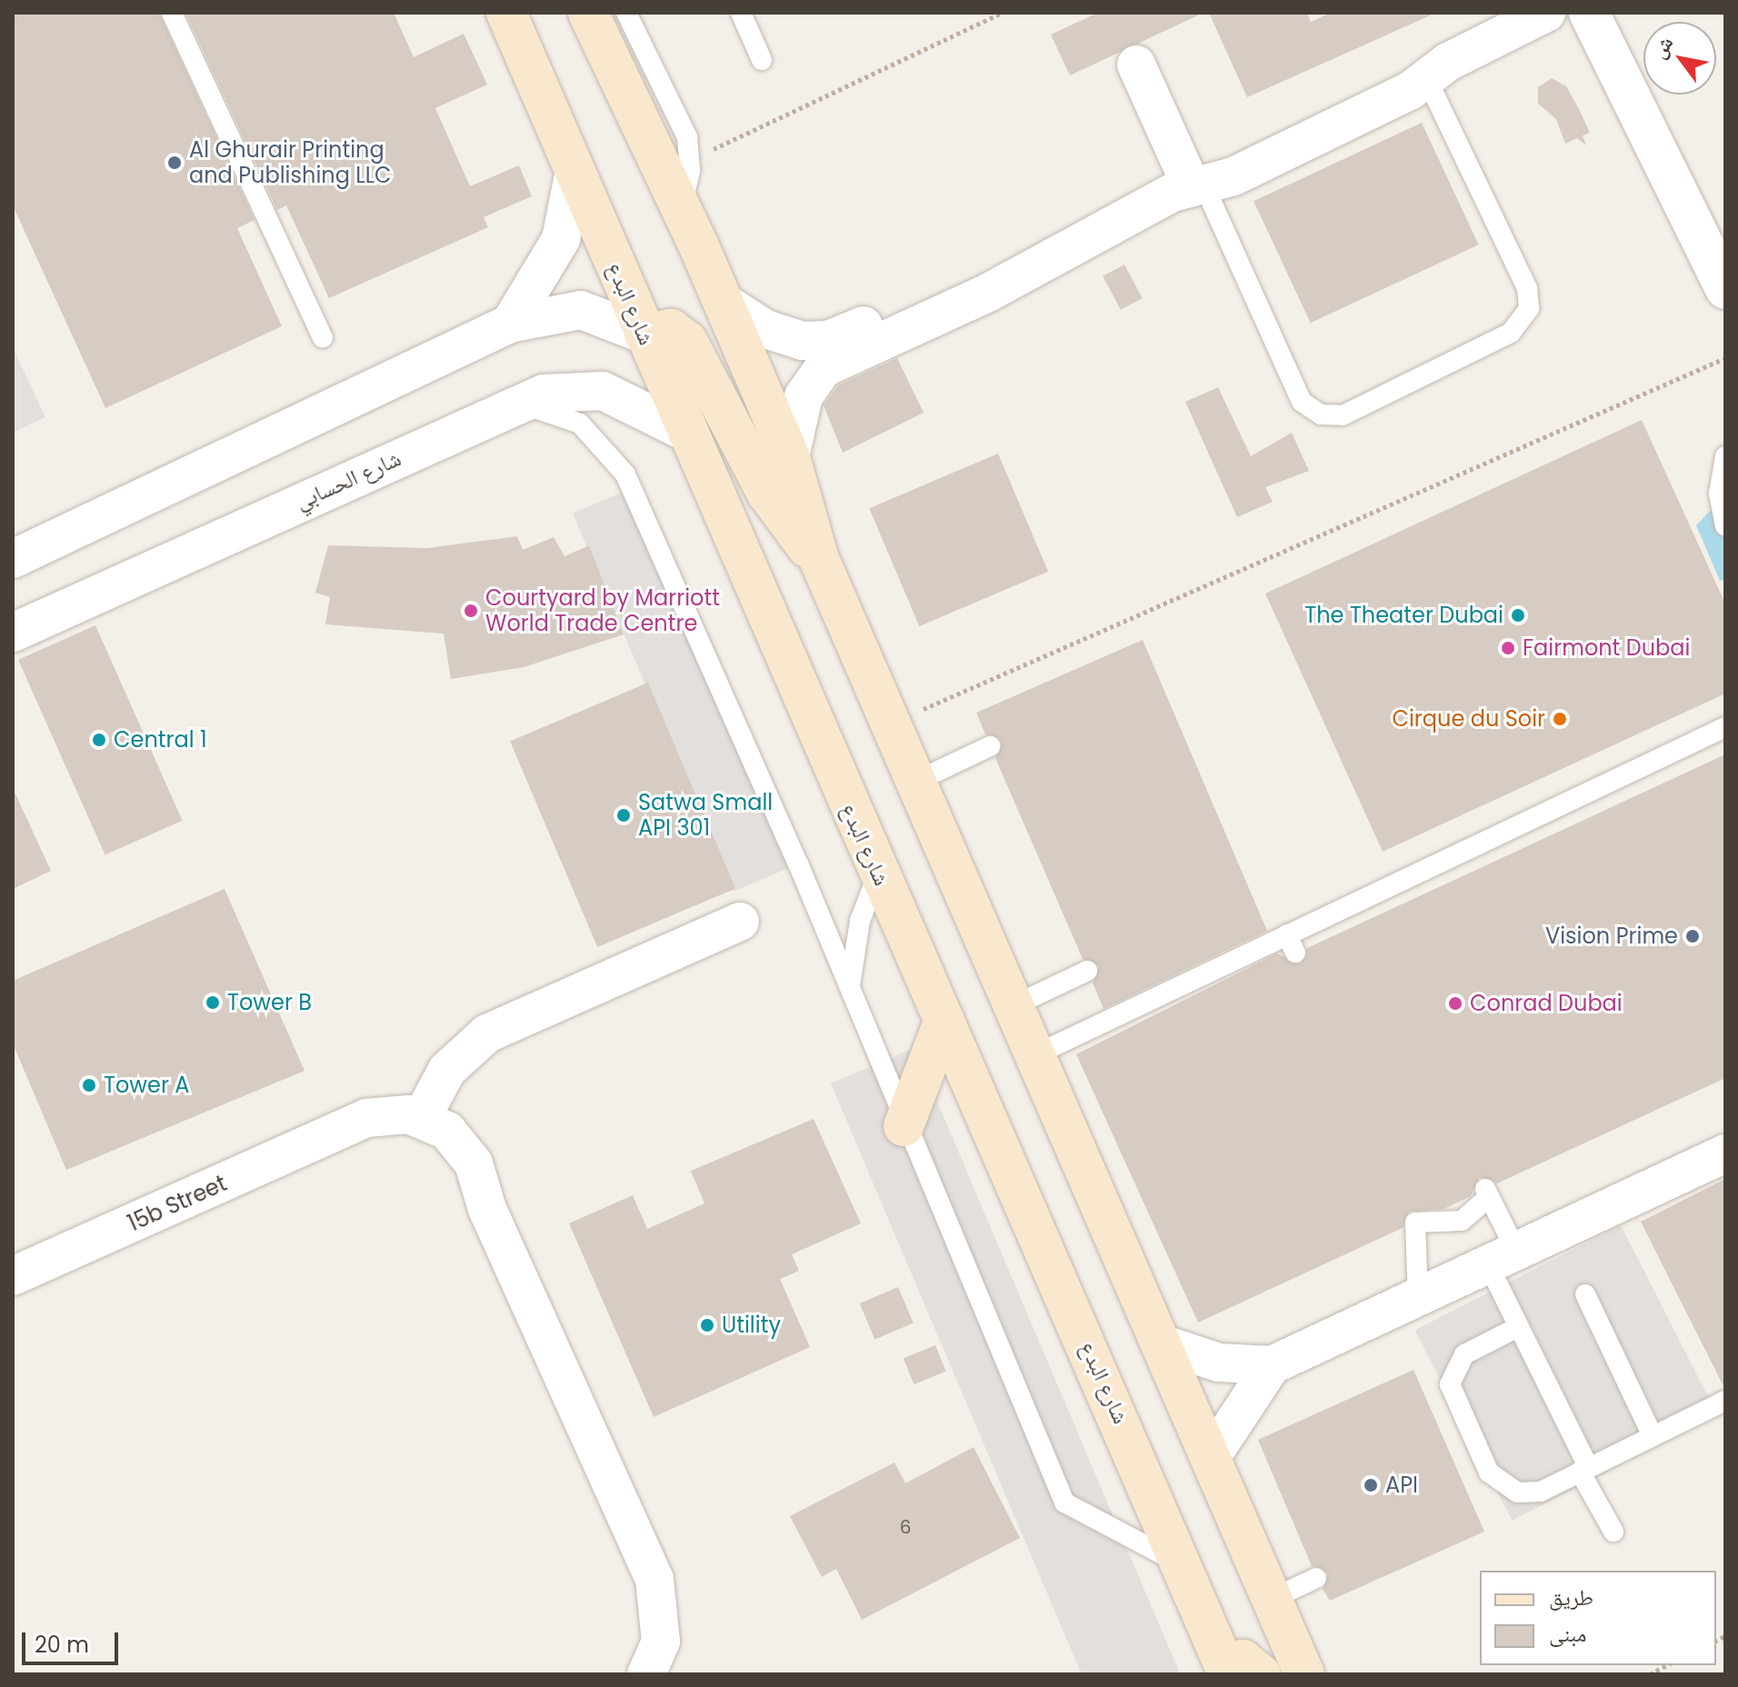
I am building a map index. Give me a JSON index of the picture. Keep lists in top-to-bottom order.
{
  "streets": {
    "main road": ["شارع البدع"],
    "street": ["شارع الحسابي", "15b Street"]
  },
  "crossings": [
    ["شارع البدع", "شارع الحسابي"]
  ],
  "places": [
    "Al Ghurair Printing and Publishing LLC",
    "Courtyard by Marriott World Trade Centre",
    "The Theater Dubai",
    "Fairmont Dubai",
    "Cirque du Soir",
    "Central 1",
    "Satwa Small API 301",
    "Vision Prime",
    "Tower B",
    "Conrad Dubai",
    "Tower A",
    "Utility",
    "API"
  ],
  "house_numbers": ["6"],
  "legend": ["طريق", "مبنى"],
  "scale_bar": "20 m",
  "north": "top left"
}
